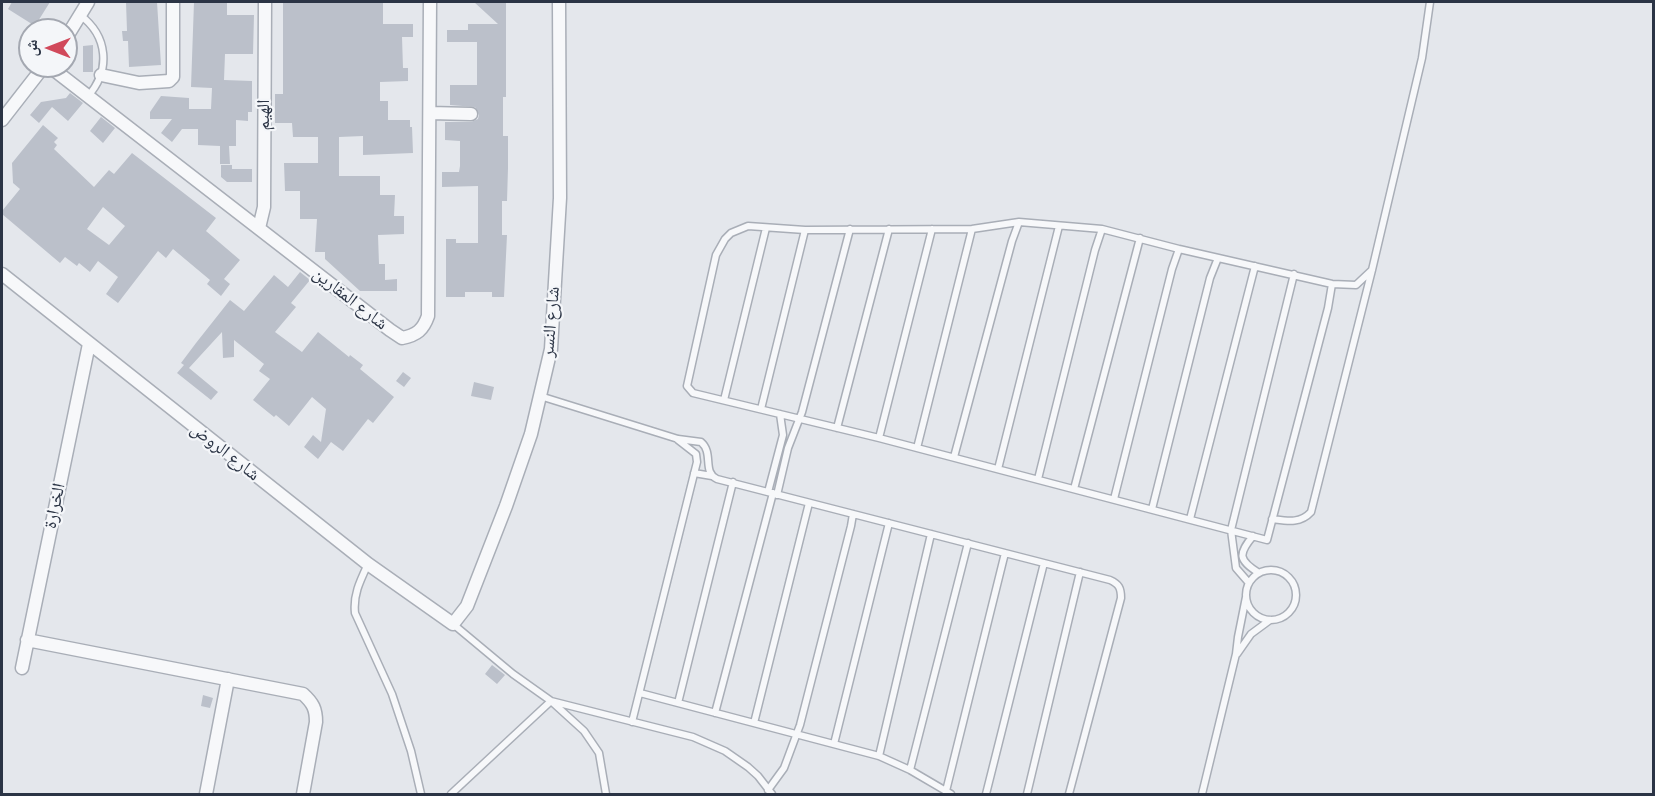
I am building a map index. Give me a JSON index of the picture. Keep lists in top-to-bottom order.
{
  "streets": {
    "street": [
      "الهيم",
      "شارع المقارين",
      "شارع النسر",
      "شارع الروض",
      "الخرارة"
    ]
  },
  "crossings": [
    ["الهيم", "شارع المقارين"],
    ["شارع النسر", "شارع الروض"],
    ["شارع الروض", "الخرارة"]
  ],
  "north": "left"
}
